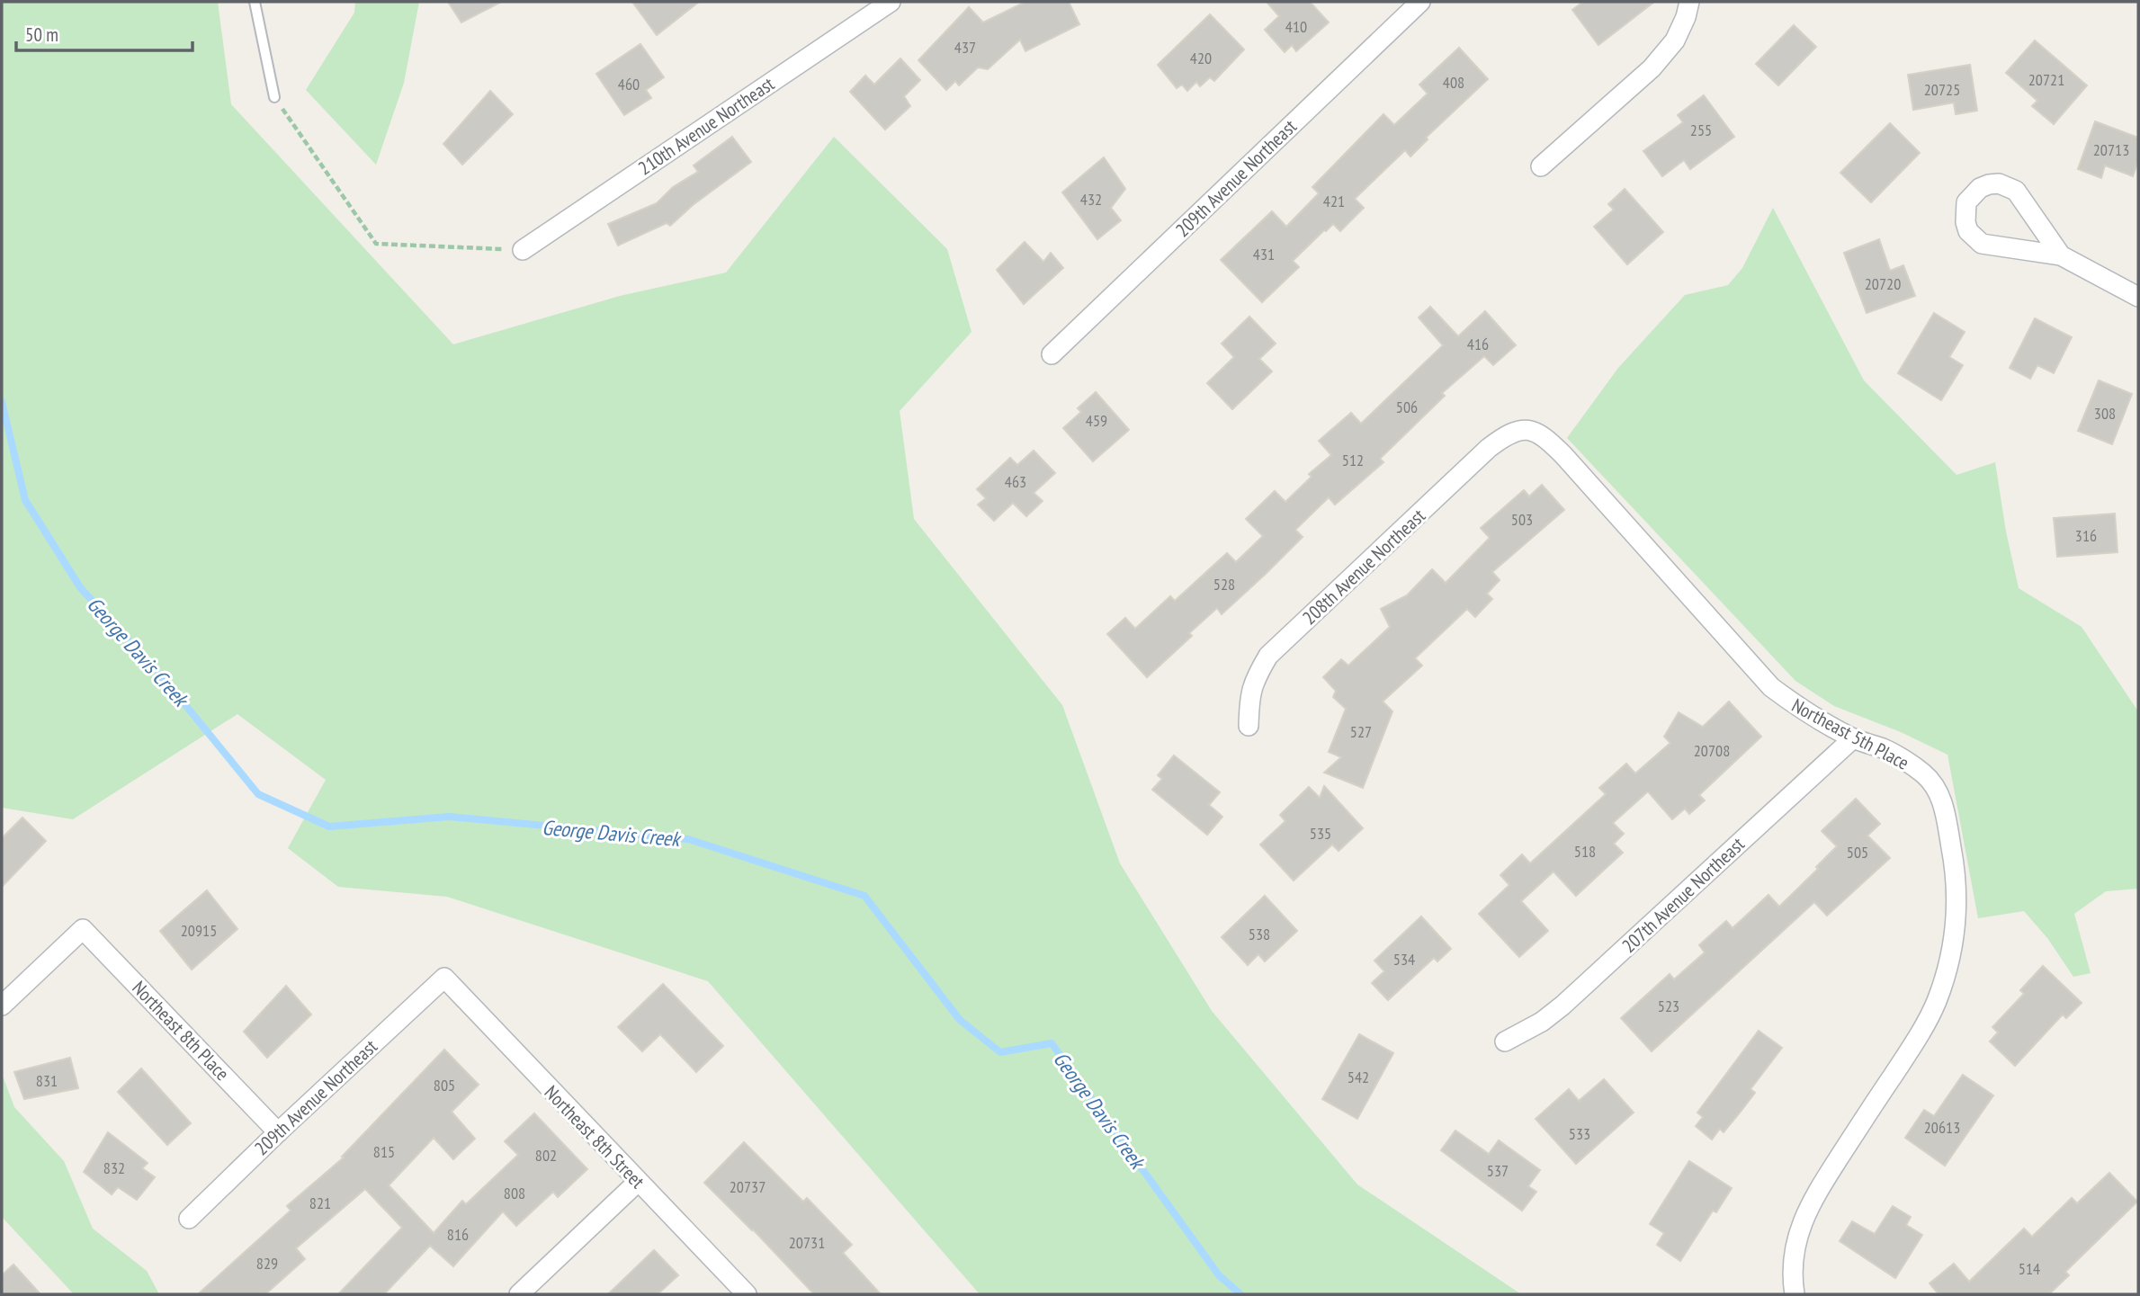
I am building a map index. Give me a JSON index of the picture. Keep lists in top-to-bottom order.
{
  "streets": {
    "street": [
      "210th Avenue Northeast",
      "209th Avenue Northeast",
      "208th Avenue Northeast",
      "Northeast 5th Place",
      "207th Avenue Northeast",
      "Northeast 8th Place",
      "Northeast 8th Street"
    ]
  },
  "crossings": [
    ["209th Avenue Northeast", "Northeast 8th Place"],
    ["209th Avenue Northeast", "Northeast 8th Street"],
    ["208th Avenue Northeast", "Northeast 5th Place"],
    ["Northeast 5th Place", "207th Avenue Northeast"]
  ],
  "water": ["George Davis Creek"],
  "house_numbers": [
    "410",
    "437",
    "420",
    "20721",
    "408",
    "460",
    "20725",
    "255",
    "20713",
    "432",
    "421",
    "431",
    "20720",
    "416",
    "506",
    "308",
    "459",
    "512",
    "463",
    "503",
    "316",
    "528",
    "527",
    "20708",
    "535",
    "518",
    "505",
    "20915",
    "538",
    "534",
    "523",
    "542",
    "831",
    "805",
    "20613",
    "533",
    "815",
    "802",
    "832",
    "537",
    "20737",
    "808",
    "821",
    "816",
    "20731",
    "829",
    "514"
  ],
  "scale_bar": "50 m"
}
